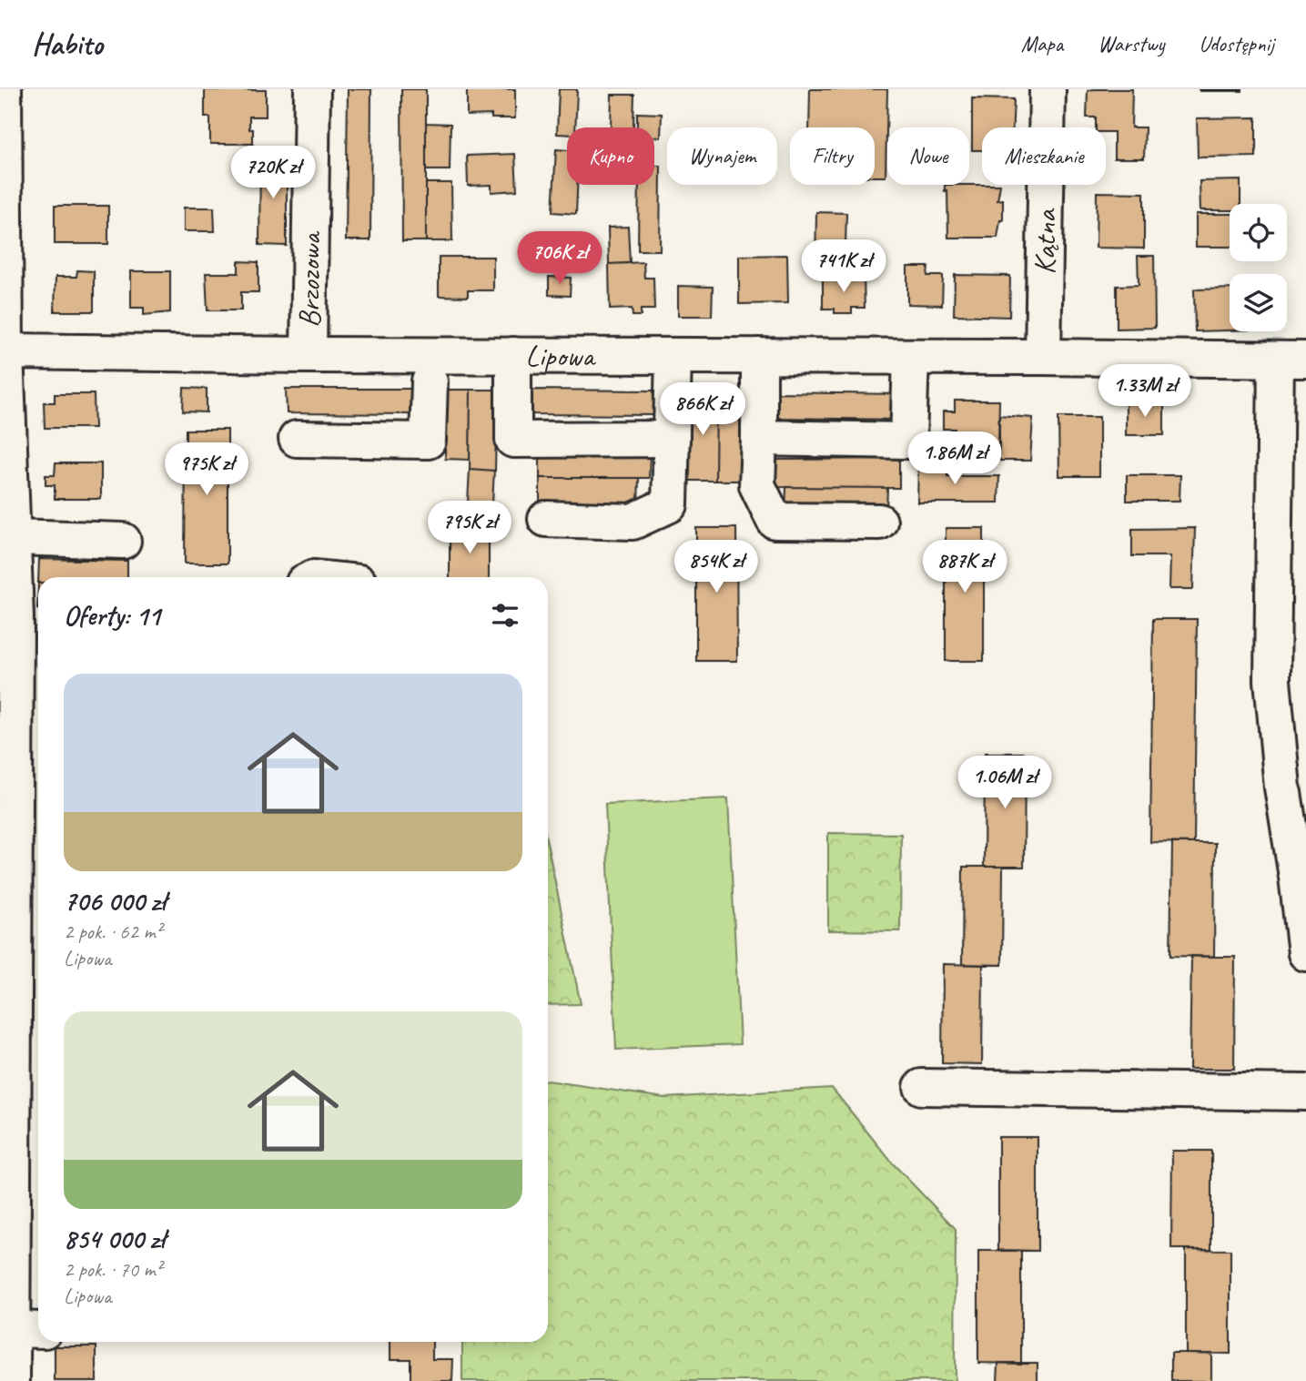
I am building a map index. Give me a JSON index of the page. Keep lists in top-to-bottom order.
{
  "streets": {
    "street": ["Kątna", "Brzozowa", "Lipowa"]
  },
  "crossings": [
    ["Kątna", "Lipowa"],
    ["Brzozowa", "Lipowa"]
  ],
  "page": {
    "header": "Habito",
    "nav": ["Mapa", "Warstwy", "Udostępnij"],
    "chip": [
      "Kupno",
      "Wynajem",
      "Filtry",
      "Nowe",
      "Mieszkanie"
    ],
    "price": [
      "720K zł",
      "706K zł",
      "741K zł",
      "1.33M zł",
      "866K zł",
      "1.86M zł",
      "975K zł",
      "795K zł",
      "854K zł",
      "887K zł",
      "1.06M zł"
    ],
    "heading": "Oferty: 11",
    "list": [
      {
        "name": "706 000 zł",
        "note": "2 pok. · 62 m² · Lipowa"
      },
      {
        "name": "854 000 zł",
        "note": "2 pok. · 70 m² · Lipowa"
      }
    ]
  }
}
